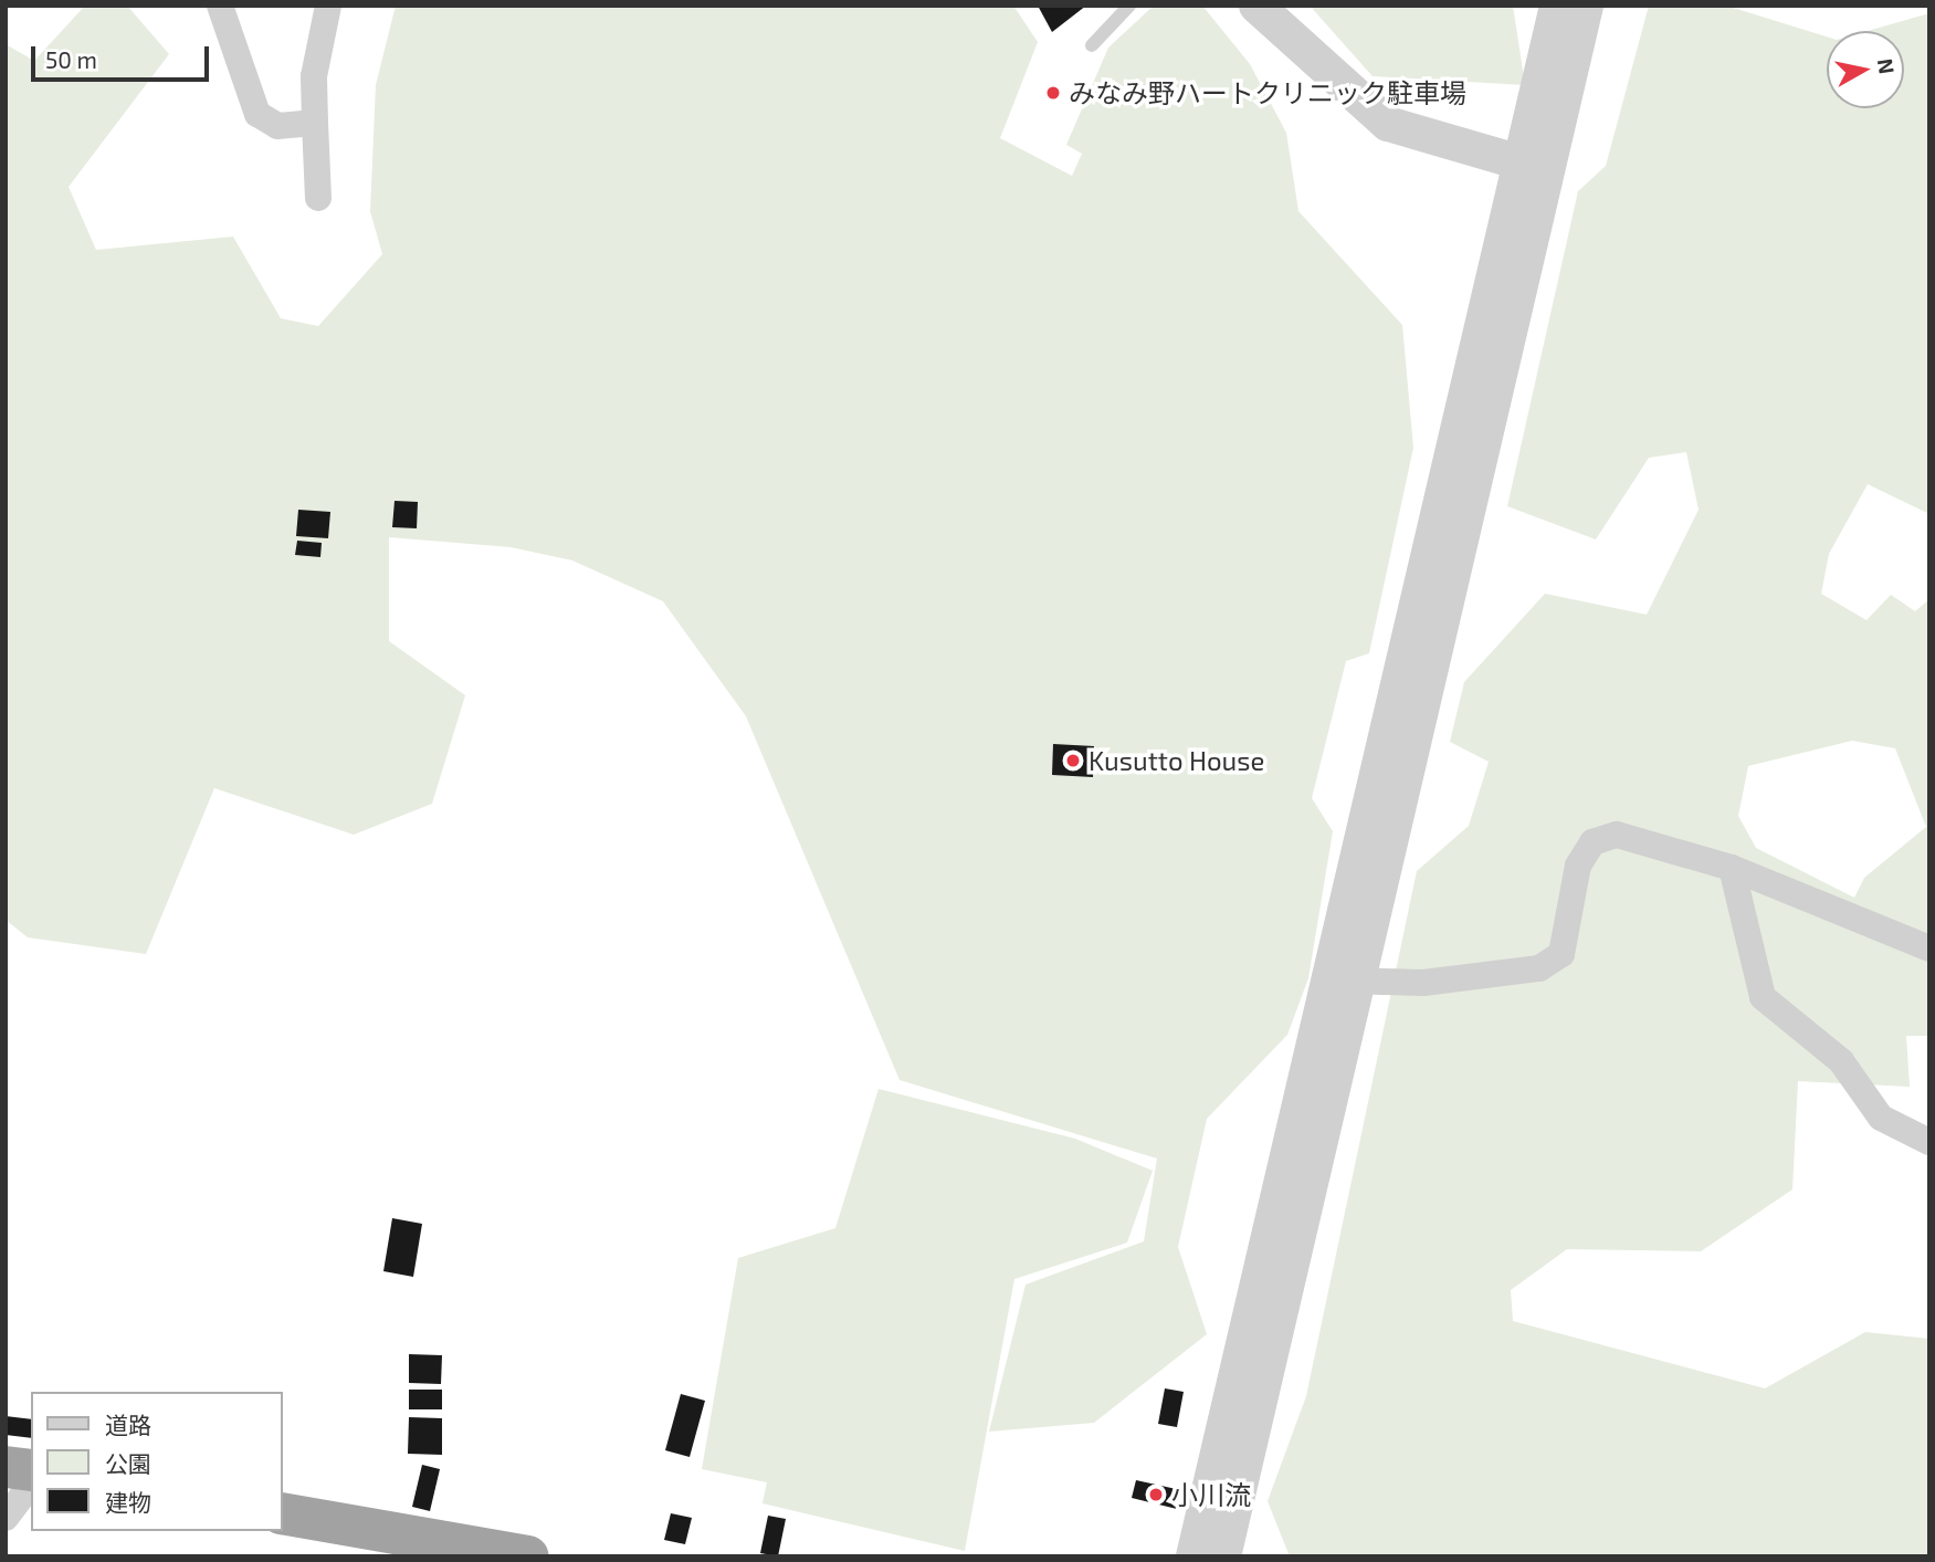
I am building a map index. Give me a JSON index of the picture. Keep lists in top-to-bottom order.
{
  "places": ["みなみ野ハートクリニック駐車場", "Kusutto House", "小川流"],
  "legend": ["道路", "公園", "建物"],
  "scale_bar": "50 m",
  "north": "right"
}
